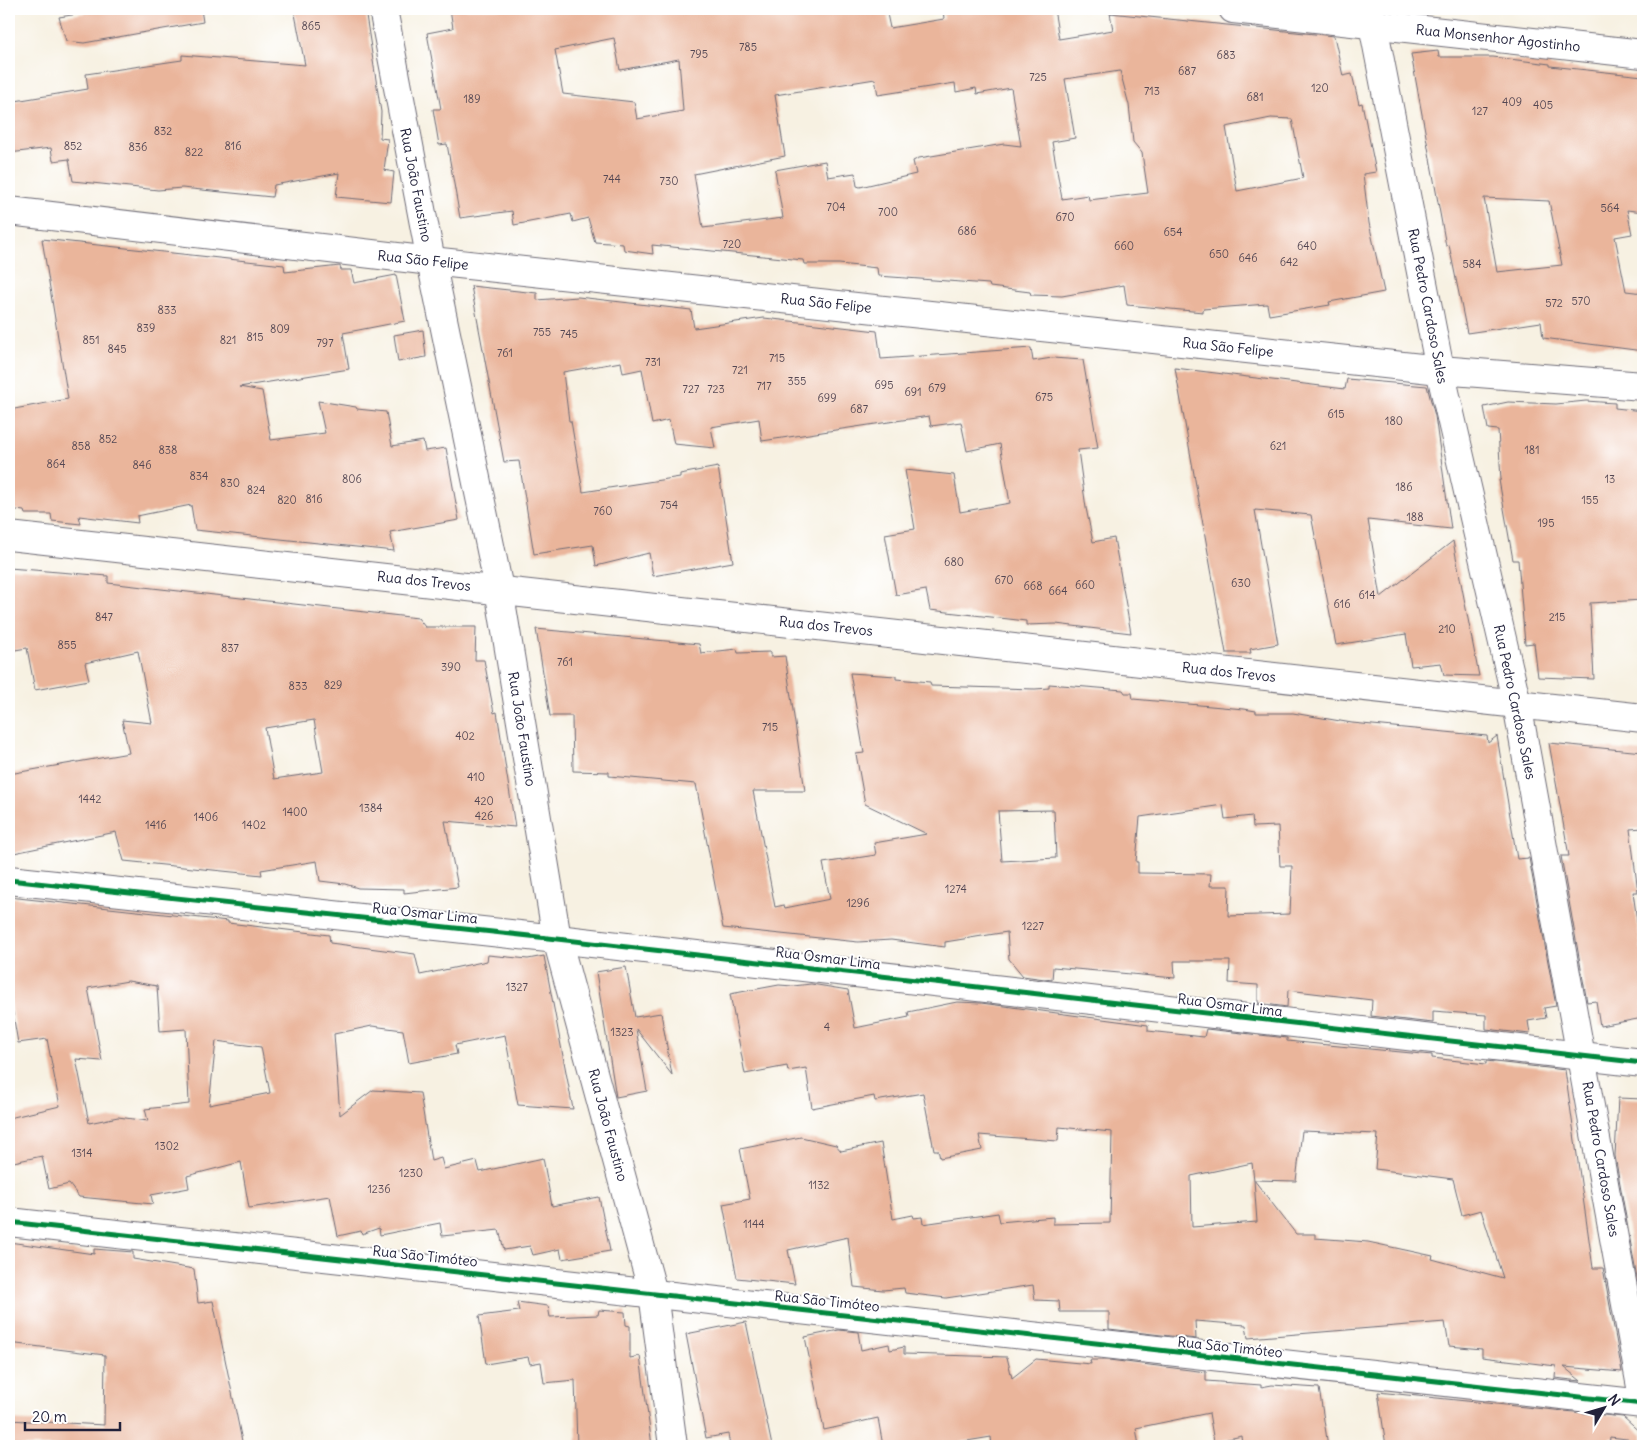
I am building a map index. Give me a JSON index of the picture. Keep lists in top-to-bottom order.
{
  "streets": {
    "street": [
      "Rua Monsenhor Agostinho",
      "Rua João Faustino",
      "Rua São Felipe",
      "Rua Pedro Cardoso Sales",
      "Rua dos Trevos",
      "Rua Osmar Lima",
      "Rua São Timóteo"
    ]
  },
  "crossings": [
    ["Rua Monsenhor Agostinho", "Rua Pedro Cardoso Sales"],
    ["Rua João Faustino", "Rua São Felipe"],
    ["Rua João Faustino", "Rua dos Trevos"],
    ["Rua João Faustino", "Rua Osmar Lima"],
    ["Rua João Faustino", "Rua São Timóteo"],
    ["Rua São Felipe", "Rua Pedro Cardoso Sales"],
    ["Rua Pedro Cardoso Sales", "Rua dos Trevos"],
    ["Rua Pedro Cardoso Sales", "Rua Osmar Lima"]
  ],
  "house_numbers": [
    "865",
    "785",
    "795",
    "683",
    "687",
    "725",
    "120",
    "713",
    "681",
    "189",
    "409",
    "405",
    "127",
    "832",
    "852",
    "816",
    "836",
    "822",
    "744",
    "730",
    "704",
    "564",
    "700",
    "670",
    "686",
    "654",
    "720",
    "660",
    "640",
    "650",
    "646",
    "642",
    "584",
    "570",
    "572",
    "833",
    "839",
    "809",
    "755",
    "745",
    "815",
    "851",
    "821",
    "797",
    "845",
    "761",
    "715",
    "731",
    "721",
    "355",
    "695",
    "717",
    "679",
    "727",
    "723",
    "691",
    "675",
    "699",
    "687",
    "615",
    "180",
    "852",
    "858",
    "621",
    "838",
    "181",
    "864",
    "846",
    "834",
    "806",
    "13",
    "830",
    "186",
    "824",
    "816",
    "820",
    "155",
    "754",
    "760",
    "188",
    "195",
    "680",
    "670",
    "630",
    "660",
    "668",
    "664",
    "614",
    "616",
    "847",
    "215",
    "210",
    "855",
    "837",
    "761",
    "390",
    "829",
    "833",
    "715",
    "402",
    "410",
    "1442",
    "420",
    "1384",
    "1400",
    "426",
    "1406",
    "1416",
    "1402",
    "1274",
    "1296",
    "1227",
    "1327",
    "4",
    "1323",
    "1302",
    "1314",
    "1230",
    "1132",
    "1236",
    "1144"
  ],
  "scale_bar": "20 m",
  "north": "top right"
}
